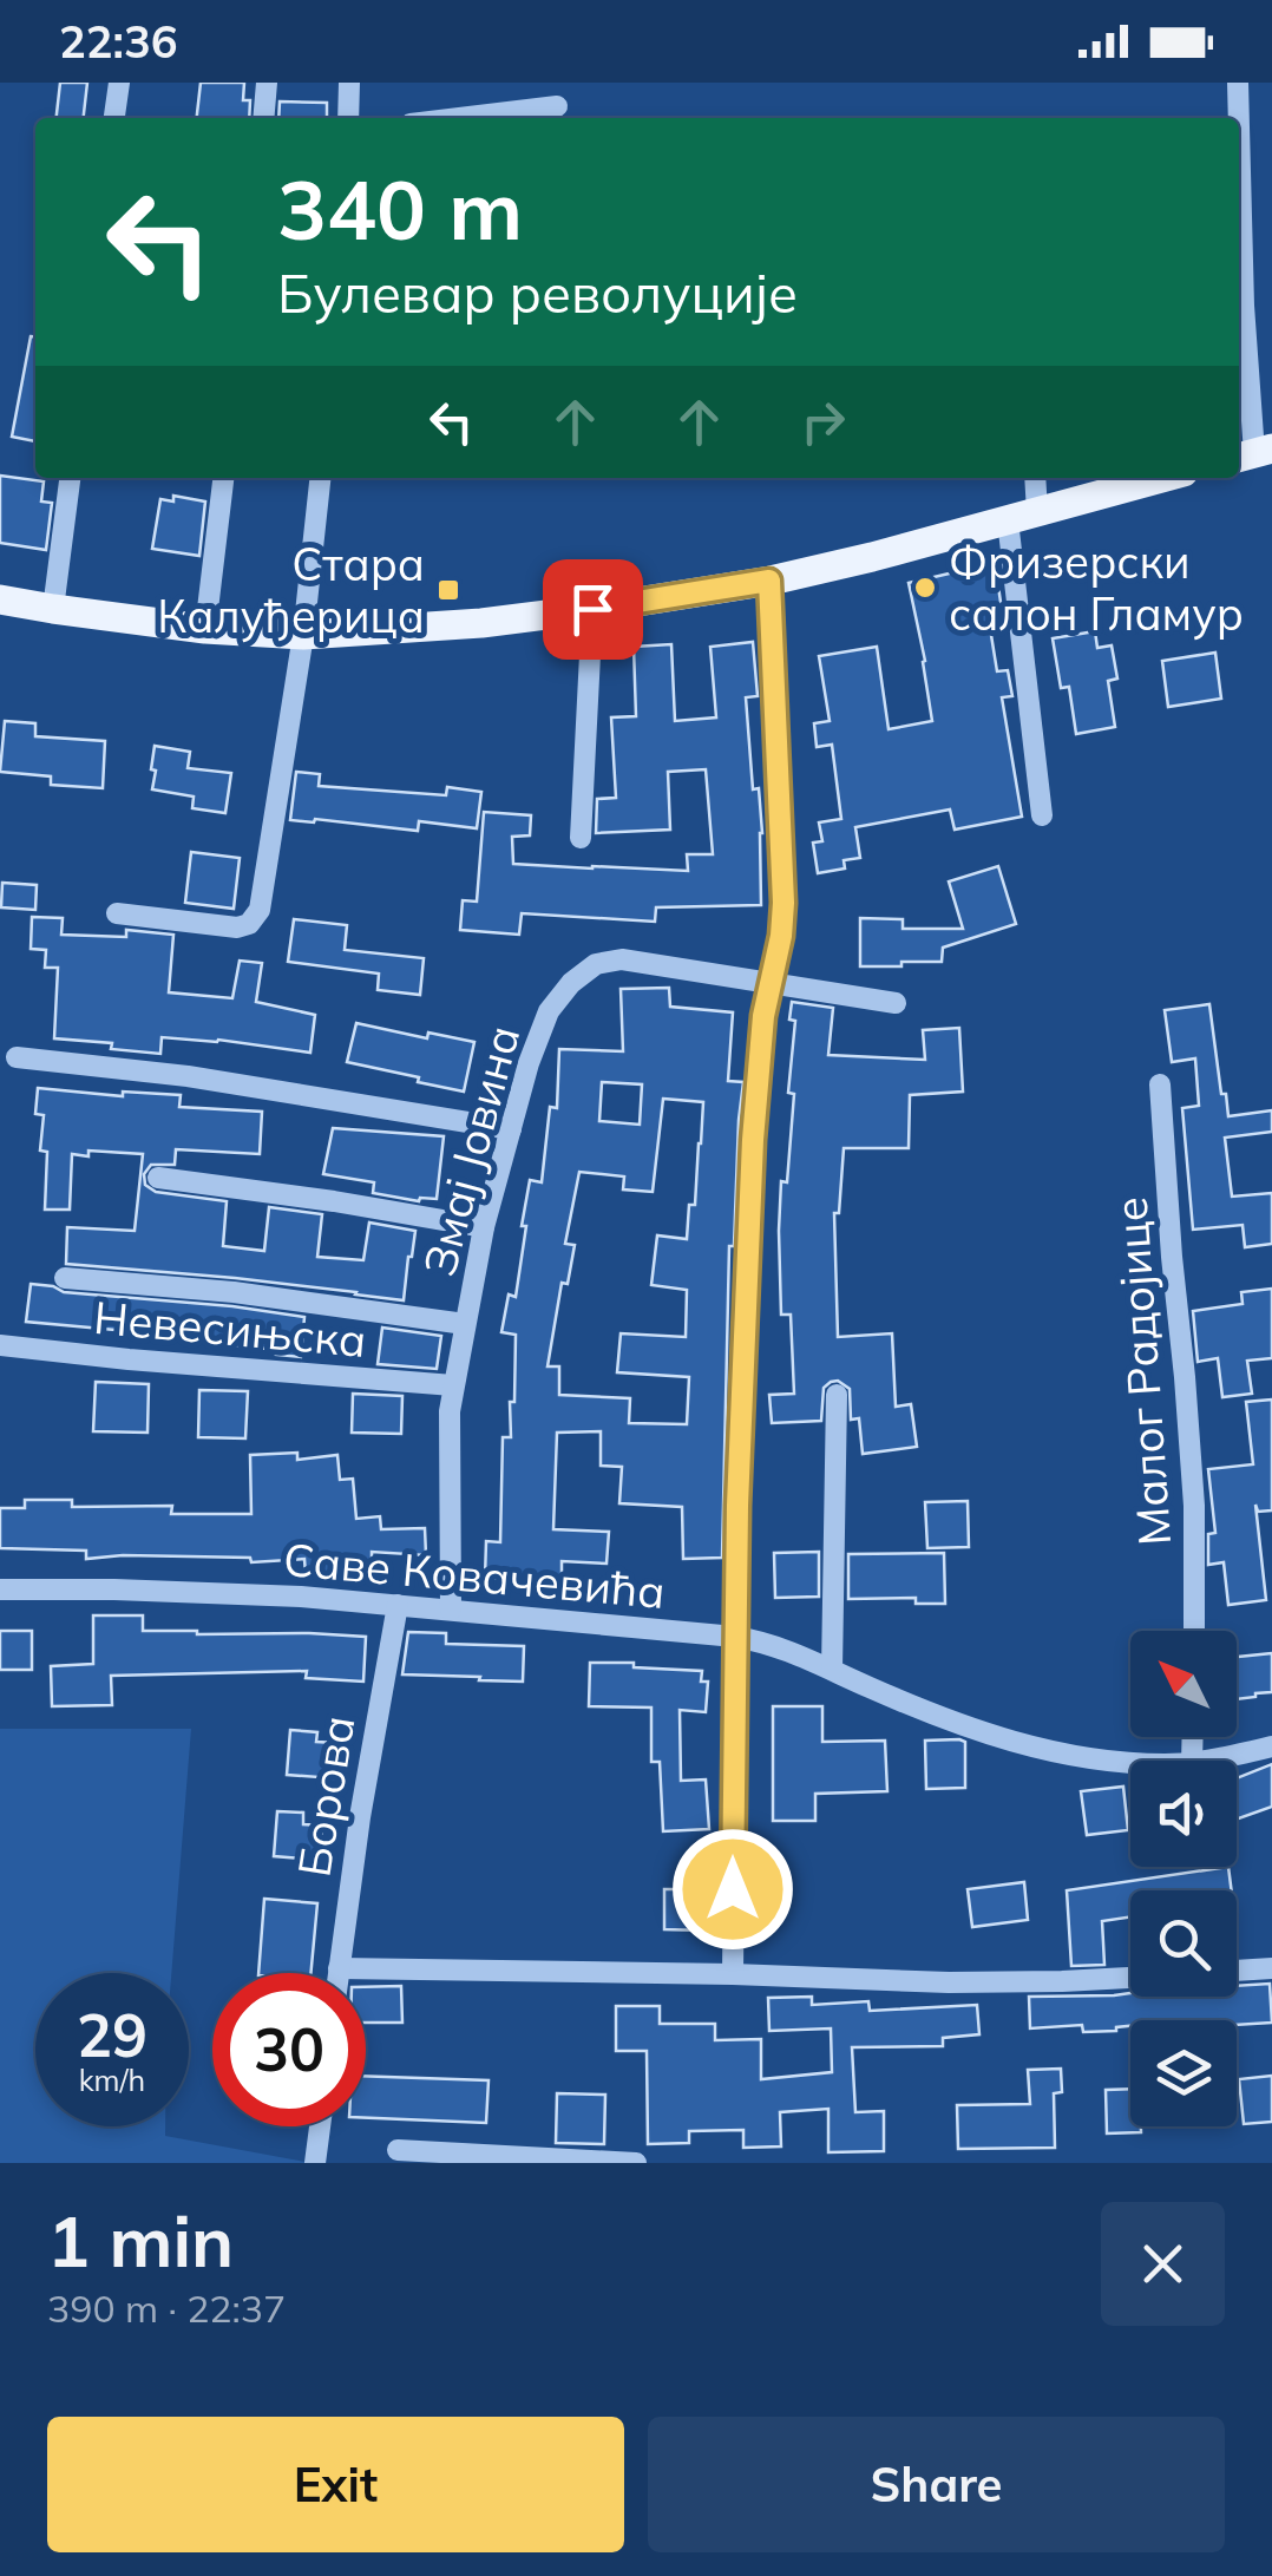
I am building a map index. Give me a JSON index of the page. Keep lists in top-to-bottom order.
{
  "streets": {
    "street": [
      "Змај Јовина",
      "Невесињска",
      "Малог Радојице",
      "Саве Ковачевића",
      "Борова"
    ]
  },
  "crossings": [
    ["Змај Јовина", "Невесињска"],
    ["Змај Јовина", "Саве Ковачевића"],
    ["Саве Ковачевића", "Борова"]
  ],
  "places": {
    "other": ["Фризерски салон Гламур"],
    "transit": ["Стара Калуђерица"]
  },
  "north": "top left",
  "page": {
    "status": "22:36",
    "turn": ["340 m", "Булевар револуције"],
    "speed": "29 km/h",
    "limit": "30",
    "heading": ["1 min", "390 m · 22:37"],
    "buttons": ["Exit", "Share"]
  }
}
